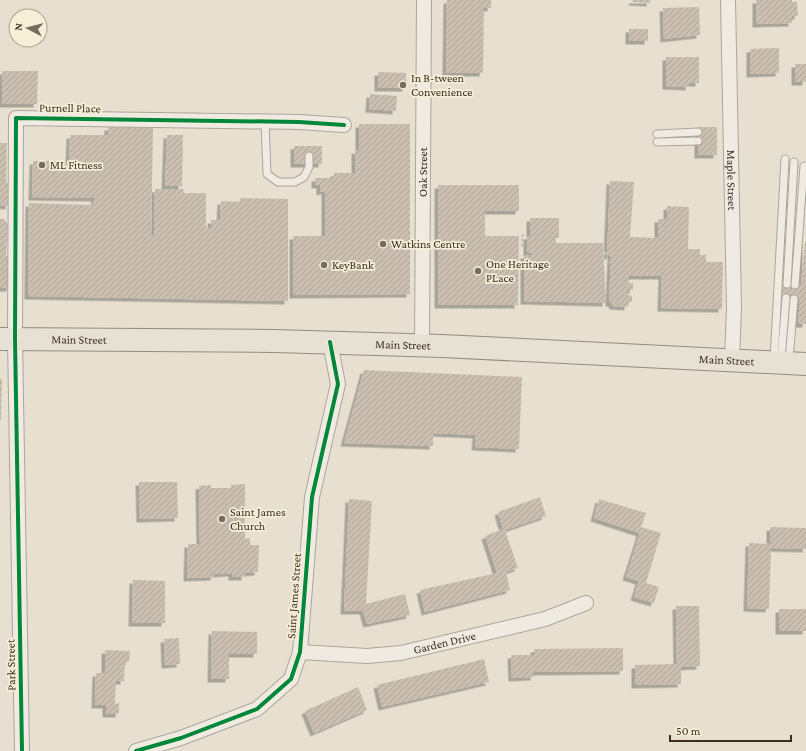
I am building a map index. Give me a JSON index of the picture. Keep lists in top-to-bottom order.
{
  "streets": {
    "main road": ["Main Street"],
    "street": [
      "Purnell Place",
      "Oak Street",
      "Maple Street",
      "Saint James Street",
      "Garden Drive",
      "Park Street"
    ]
  },
  "crossings": [
    ["Purnell Place", "Main Street"],
    ["Purnell Place", "Park Street"],
    ["Oak Street", "Main Street"],
    ["Maple Street", "Main Street"],
    ["Main Street", "Saint James Street"],
    ["Main Street", "Park Street"],
    ["Saint James Street", "Garden Drive"]
  ],
  "places": [
    "In B-tween Convenience",
    "ML Fitness",
    "Watkins Centre",
    "KeyBank",
    "One Heritage PLace",
    "Saint James Church"
  ],
  "scale_bar": "50 m",
  "north": "left"
}
